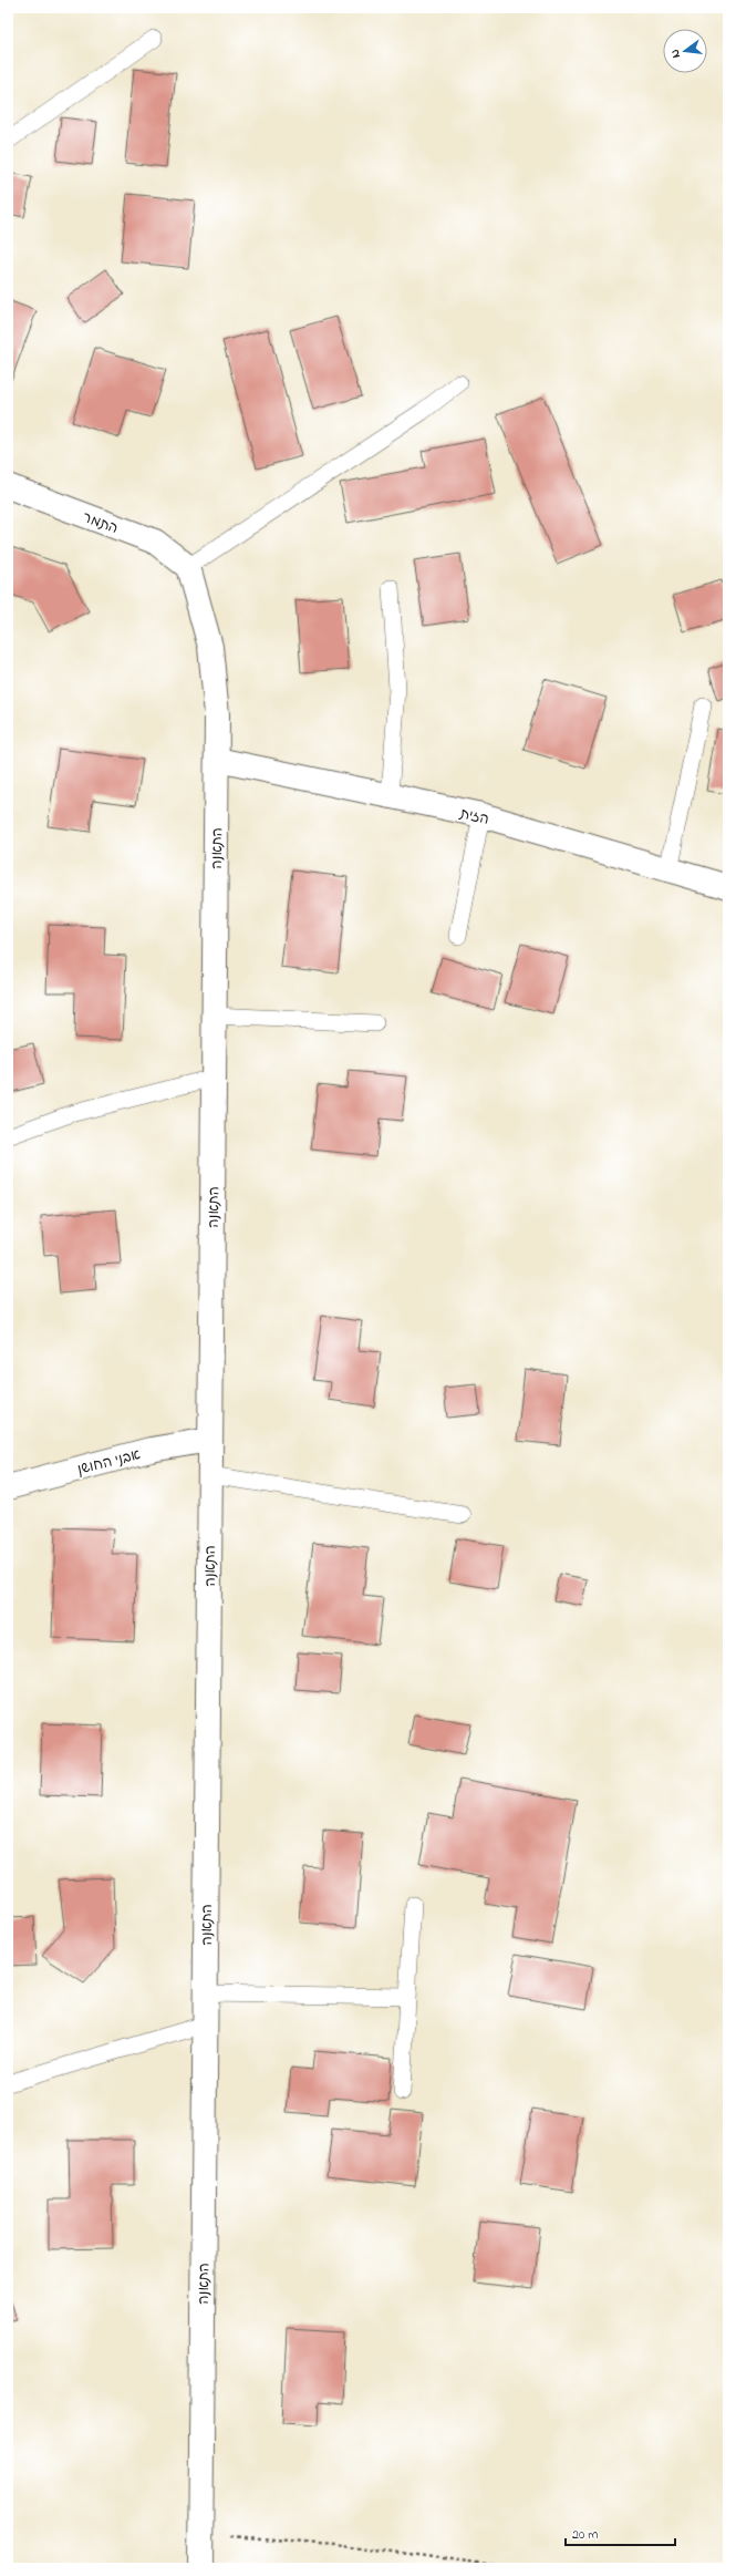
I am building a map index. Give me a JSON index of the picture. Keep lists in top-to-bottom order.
{
  "streets": {
    "street": [
      "התמר",
      "הזית",
      "התאנה",
      "אבני החושן"
    ]
  },
  "crossings": [
    ["התמר", "התאנה"],
    ["הזית", "התאנה"],
    ["התאנה", "אבני החושן"]
  ],
  "scale_bar": "20 m",
  "north": "left"
}
